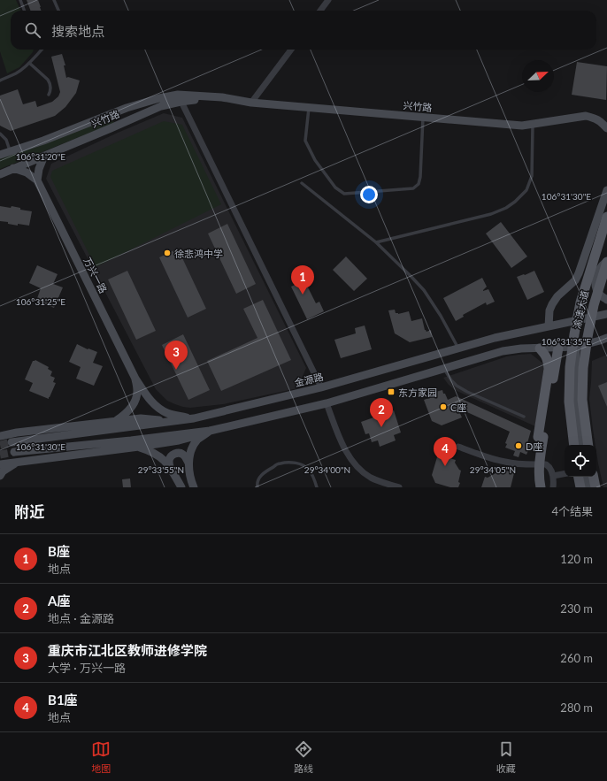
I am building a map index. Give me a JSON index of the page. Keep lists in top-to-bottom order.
{
  "streets": {
    "main road": ["渝澳大道"],
    "street": ["兴竹路", "万兴一路", "金源路"]
  },
  "crossings": [
    ["万兴一路", "金源路"]
  ],
  "places": {
    "other": ["徐悲鸿中学", "C座", "D座"],
    "transit": ["东方家园"]
  },
  "north": "top right",
  "page": {
    "search": "搜索地点",
    "pins": [
      "1",
      "3",
      "2",
      "4"
    ],
    "heading": ["附近", "4个结果"],
    "list": [
      {
        "mark": "1",
        "name": "B座",
        "note": "地点",
        "value": "120 m"
      },
      {
        "mark": "2",
        "name": "A座",
        "note": "地点 · 金源路",
        "value": "230 m"
      },
      {
        "mark": "3",
        "name": "重庆市江北区教师进修学院",
        "note": "大学 · 万兴一路",
        "value": "260 m"
      },
      {
        "mark": "4",
        "name": "B1座",
        "note": "地点",
        "value": "280 m"
      }
    ],
    "nav": ["地图", "路线", "收藏"]
  },
  "coordinates": [
    "106°31'20\"E",
    "106°31'30\"E",
    "106°31'25\"E",
    "106°31'35\"E",
    "29°33'55\"N",
    "29°34'00\"N",
    "29°34'05\"N"
  ]
}
